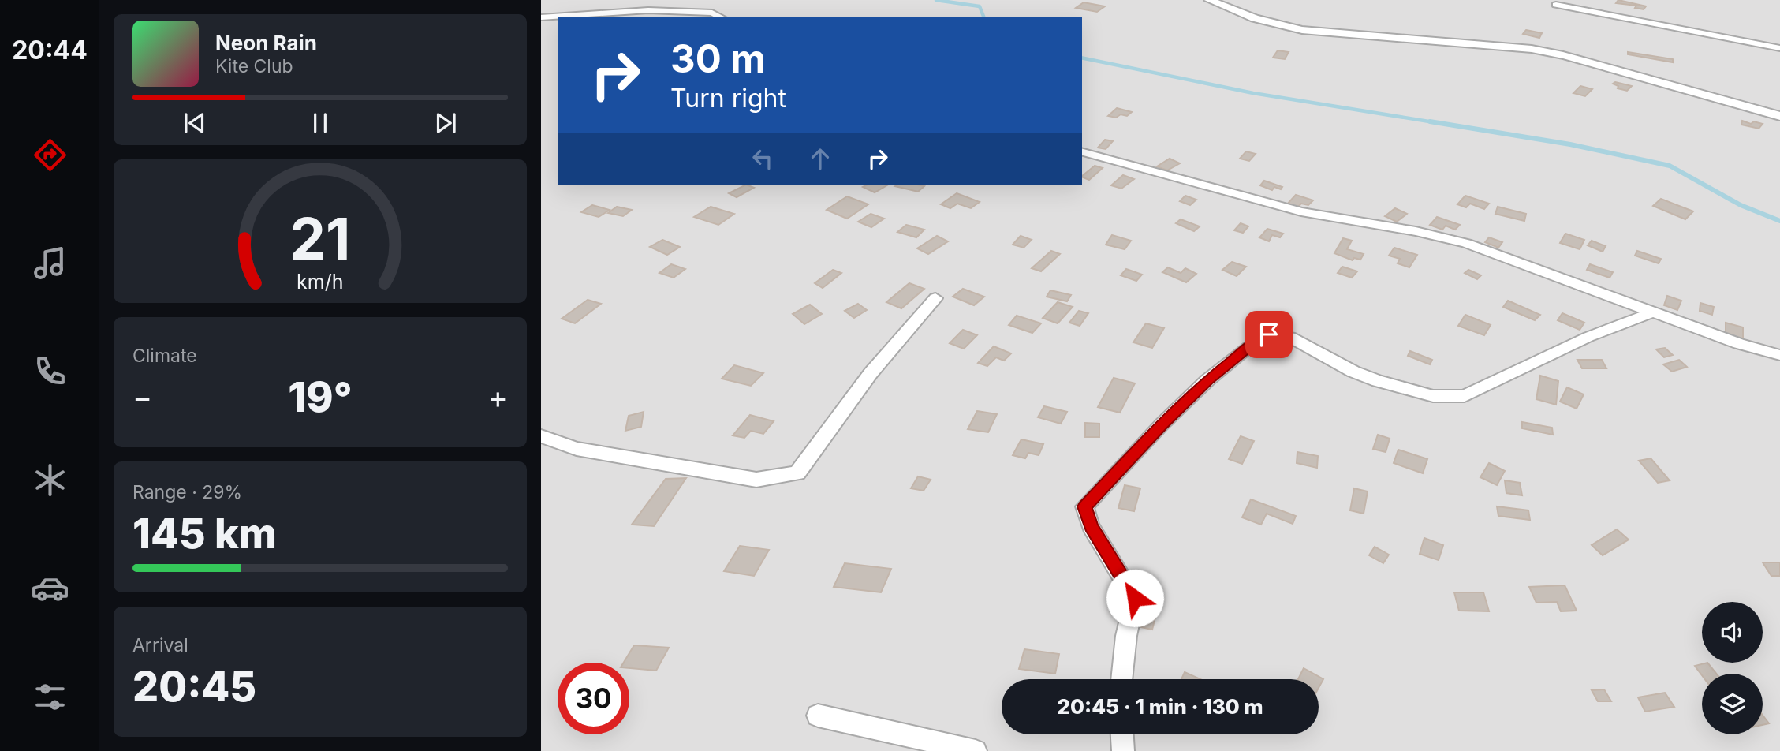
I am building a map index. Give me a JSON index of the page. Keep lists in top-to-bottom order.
{
  "page": {
    "tabs": "20:44",
    "turn": ["30 m", "Turn right"],
    "song": ["Neon Rain", "Kite Club"],
    "tile": [
      "Climate",
      ["Range · 29%", "145 km"],
      ["Arrival", "20:45"]
    ],
    "heat": ["−", "19°", "+"],
    "limit": "30",
    "trip": "20:45 · 1 min · 130 m",
    "gauge": ["21", "km/h"]
  }
}
